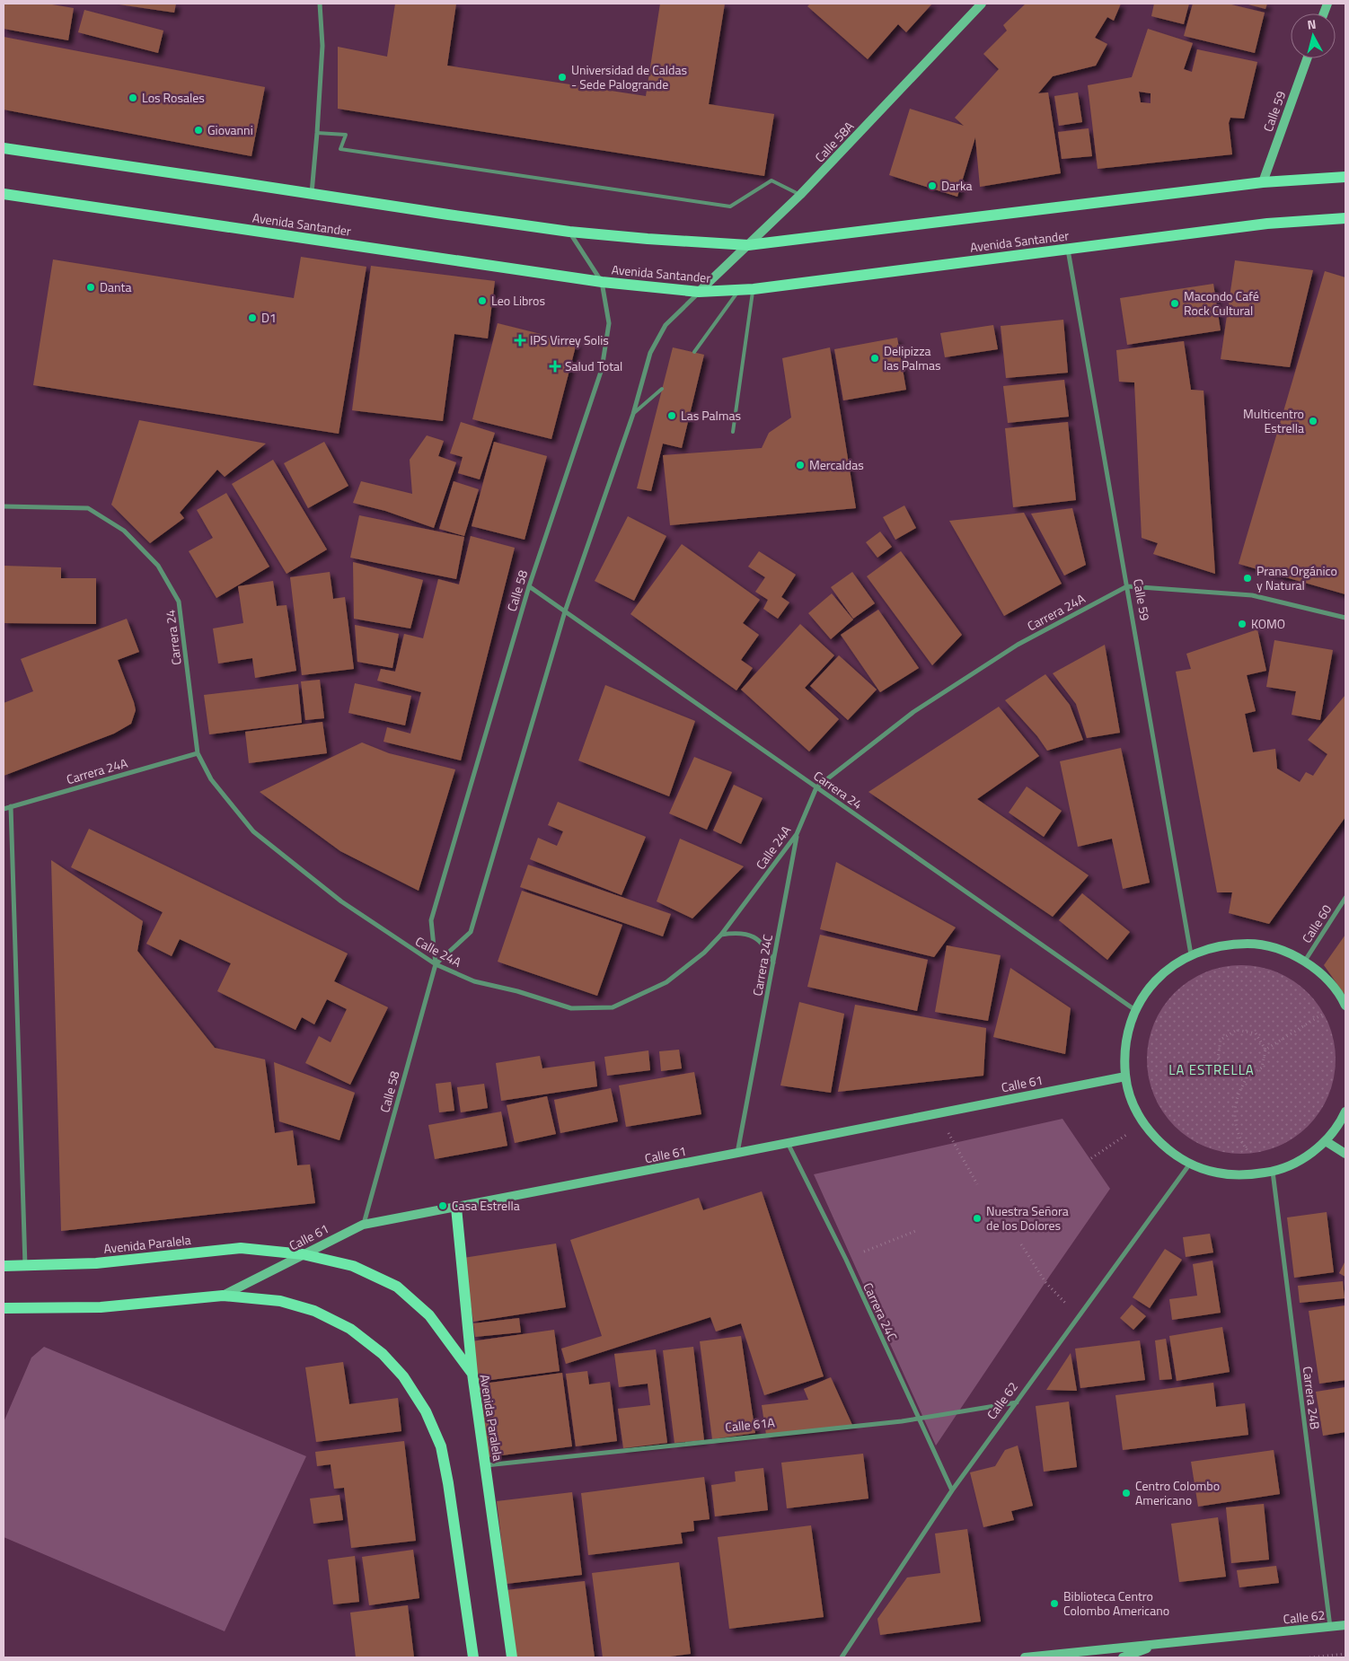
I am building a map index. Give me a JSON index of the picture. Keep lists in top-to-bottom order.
{
  "streets": {
    "main road": ["Avenida Santander", "Avenida Paralela"],
    "street": [
      "Calle 59",
      "Calle 58A",
      "Calle 58",
      "Carrera 24A",
      "Carrera 24",
      "Calle 24A",
      "Calle 60",
      "Carrera 24C",
      "Calle 61",
      "Carrera 24B",
      "Calle 62",
      "Calle 61A"
    ]
  },
  "crossings": [
    ["Calle 59", "Avenida Santander"],
    ["Calle 59", "Carrera 24A"],
    ["Calle 58A", "Avenida Santander"],
    ["Avenida Santander", "Calle 58"],
    ["Calle 58", "Carrera 24"],
    ["Calle 58", "Calle 24A"],
    ["Calle 58", "Calle 61"],
    ["Carrera 24A", "Carrera 24"],
    ["Carrera 24A", "Calle 24A"],
    ["Carrera 24", "Calle 24A"],
    ["Calle 24A", "Carrera 24C"],
    ["Carrera 24C", "Calle 61"],
    ["Carrera 24C", "Calle 62"],
    ["Carrera 24C", "Calle 61A"],
    ["Calle 61", "Avenida Paralela"],
    ["Avenida Paralela", "Calle 61A"],
    ["Carrera 24B", "Calle 62"],
    ["Calle 62", "Calle 61A"]
  ],
  "districts": ["LA ESTRELLA"],
  "places": {
    "other": [
      "Universidad de Caldas - Sede Palogrande",
      "Los Rosales",
      "Giovanni",
      "Darka",
      "Danta",
      "Leo Libros",
      "Macondo Café Rock Cultural",
      "D1",
      "Delipizza las Palmas",
      "Las Palmas",
      "Multicentro Estrella",
      "Mercaldas",
      "Prana Orgánico y Natural",
      "KOMO",
      "Casa Estrella",
      "Nuestra Señora de los Dolores",
      "Centro Colombo Americano",
      "Biblioteca Centro Colombo Americano"
    ],
    "health": ["IPS Virrey Solis", "Salud Total"]
  },
  "north": "top"
}
